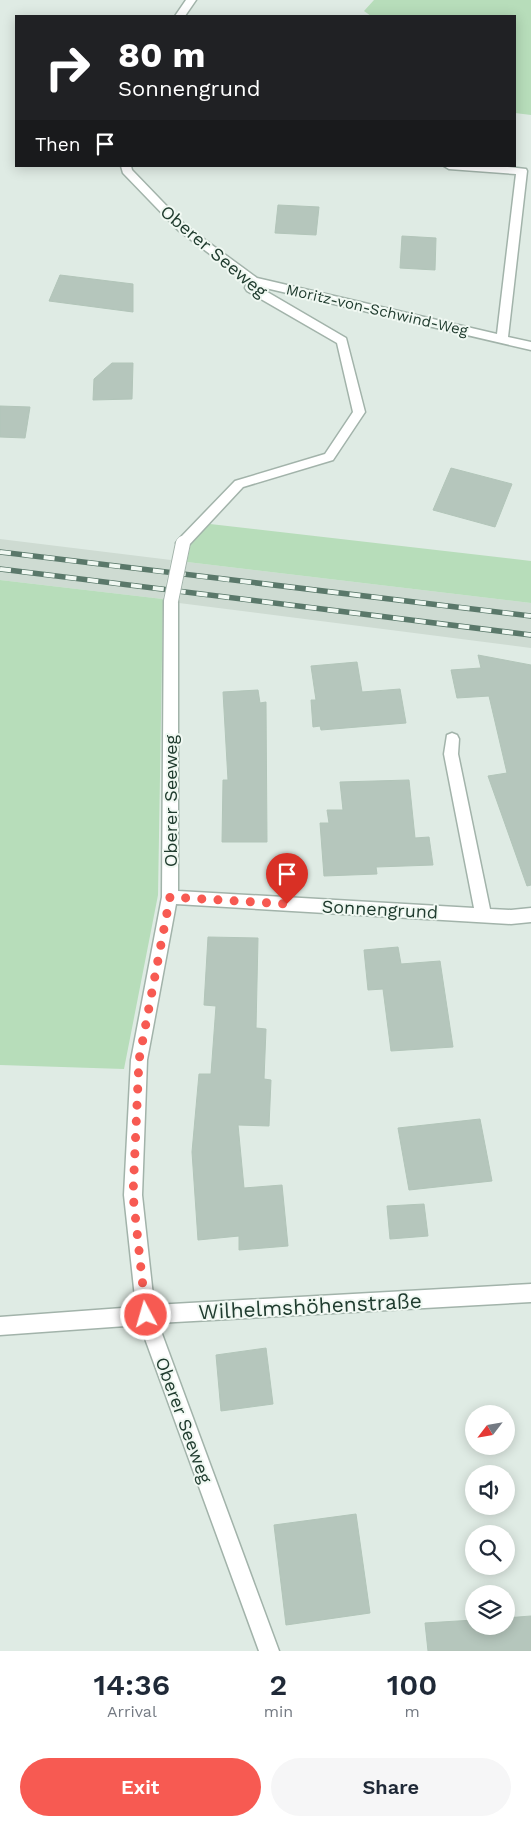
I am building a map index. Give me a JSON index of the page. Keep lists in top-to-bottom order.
{
  "streets": {
    "street": [
      "Oberer Seeweg",
      "Moritz-von-Schwind-Weg",
      "Sonnengrund",
      "Wilhelmshöhenstraße"
    ]
  },
  "crossings": [
    ["Oberer Seeweg", "Moritz-von-Schwind-Weg"],
    ["Oberer Seeweg", "Sonnengrund"],
    ["Oberer Seeweg", "Wilhelmshöhenstraße"]
  ],
  "north": "bottom left",
  "page": {
    "turn": ["80 m", "Sonnengrund"],
    "then": "Then",
    "eta": [
      "14:36",
      "Arrival",
      "2",
      "min",
      "100",
      "m"
    ],
    "buttons": ["Exit", "Share"]
  }
}
